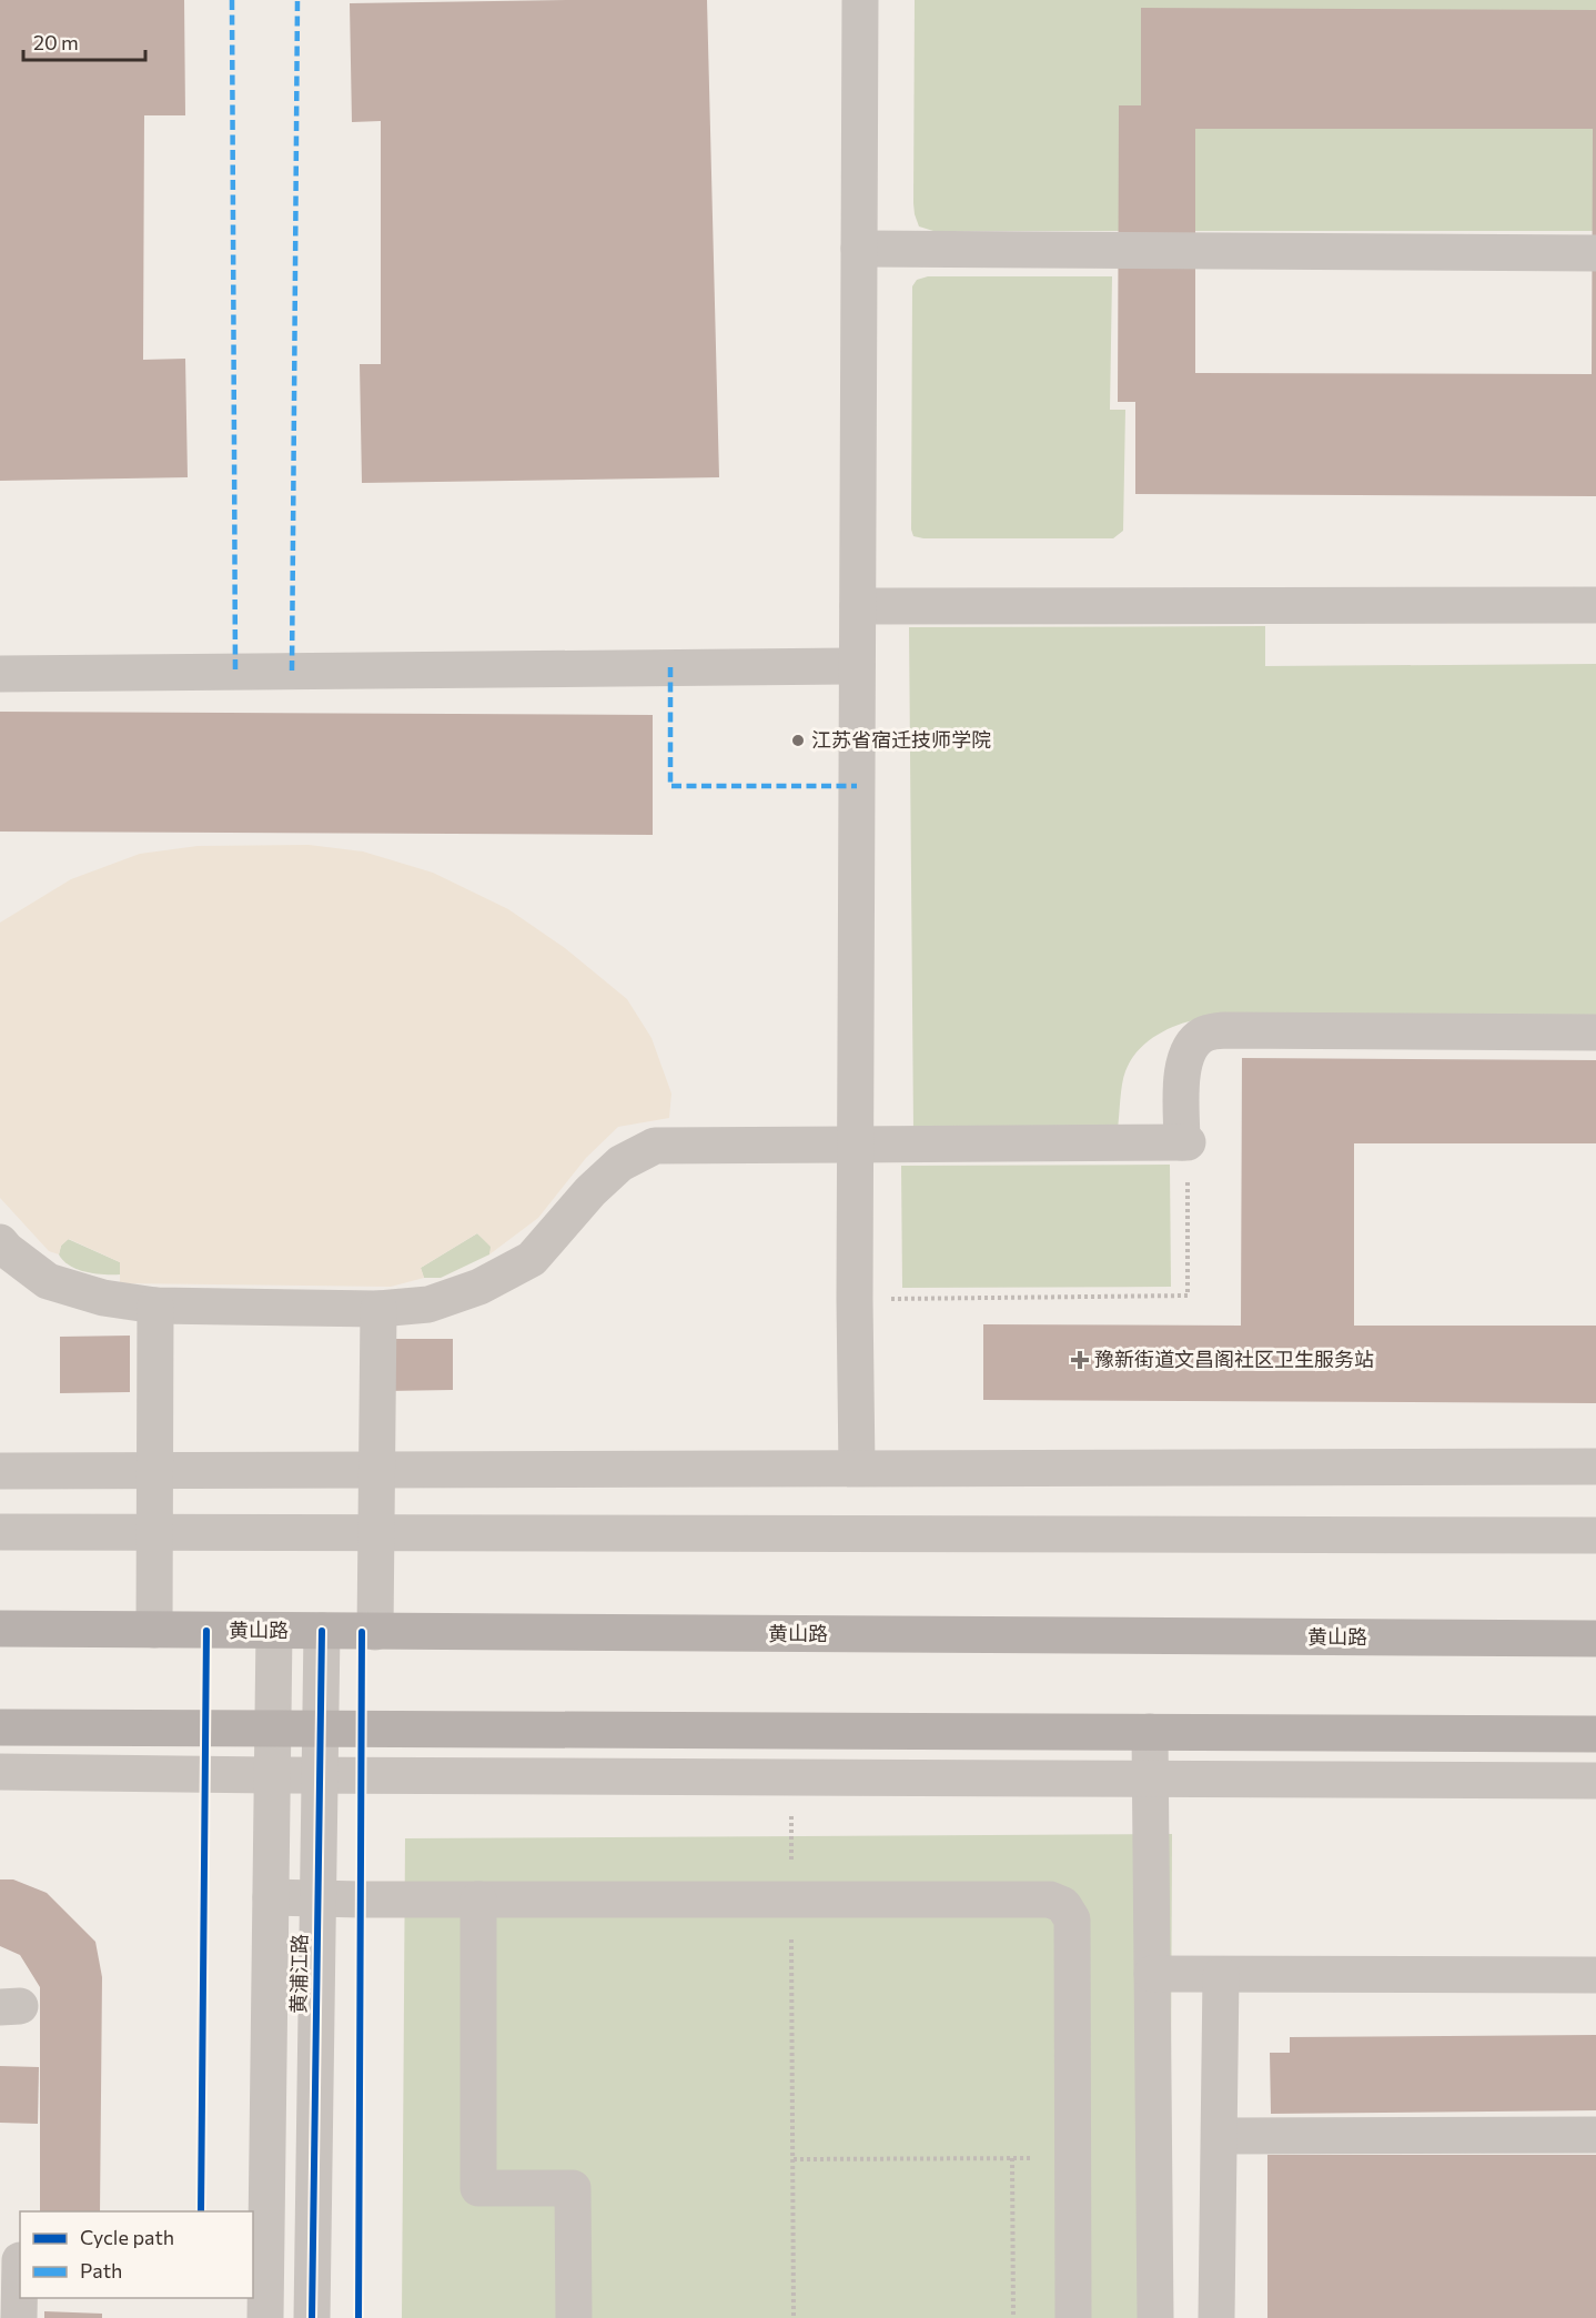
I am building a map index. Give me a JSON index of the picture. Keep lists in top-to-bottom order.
{
  "streets": {
    "main road": ["黄山路"],
    "street": ["黄浦江路"]
  },
  "crossings": [
    ["黄山路", "黄浦江路"]
  ],
  "places": {
    "other": ["江苏省宿迁技师学院"],
    "health": ["豫新街道文昌阁社区卫生服务站"]
  },
  "legend": ["Cycle path", "Path"],
  "scale_bar": "20 m"
}
